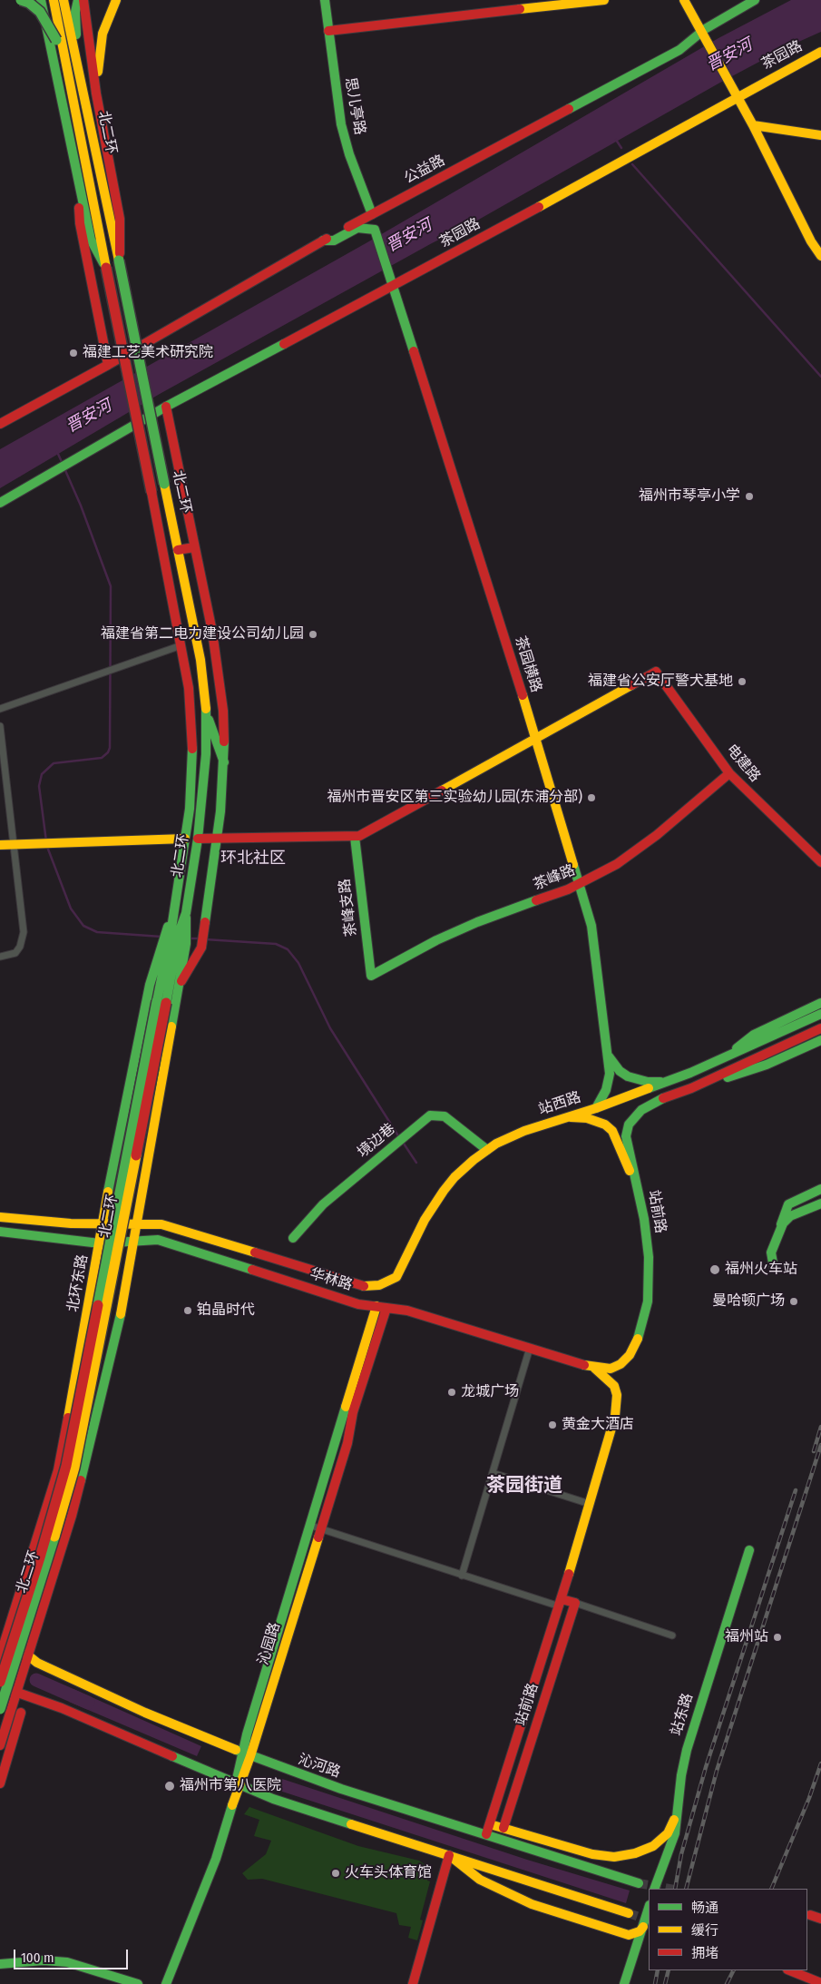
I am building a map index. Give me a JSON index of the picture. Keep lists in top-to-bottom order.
{
  "streets": {
    "main road": [
      "茶园路",
      "思儿亭路",
      "北二环",
      "公益路",
      "茶园横路",
      "电建路",
      "茶峰路",
      "茶峰支路",
      "站西路",
      "境边巷",
      "站前路",
      "华林路",
      "北环东路",
      "沁园路",
      "站东路",
      "沁河路"
    ]
  },
  "crossings": [
    ["茶园路", "茶园横路"],
    ["思儿亭路", "公益路"],
    ["北二环", "北环东路"],
    ["公益路", "茶园横路"],
    ["茶园横路", "电建路"],
    ["茶园横路", "茶峰路"],
    ["茶园横路", "站西路"],
    ["电建路", "茶峰路"],
    ["茶峰路", "茶峰支路"],
    ["站西路", "境边巷"],
    ["站西路", "华林路"],
    ["站前路", "华林路"],
    ["站前路", "沁河路"],
    ["华林路", "北环东路"],
    ["华林路", "沁园路"],
    ["北环东路", "沁河路"],
    ["沁园路", "沁河路"]
  ],
  "districts": ["环北社区", "茶园街道"],
  "water": ["晋安河"],
  "places": [
    "福建工艺美术研究院",
    "福州市琴亭小学",
    "福建省第二电力建设公司幼儿园",
    "福建省公安厅警犬基地",
    "福州市晋安区第三实验幼儿园(东浦分部)",
    "福州火车站",
    "曼哈顿广场",
    "铂晶时代",
    "龙城广场",
    "黄金大酒店",
    "福州站",
    "福州市第八医院",
    "火车头体育馆"
  ],
  "legend": ["畅通", "缓行", "拥堵"],
  "scale_bar": "100 m"
}
